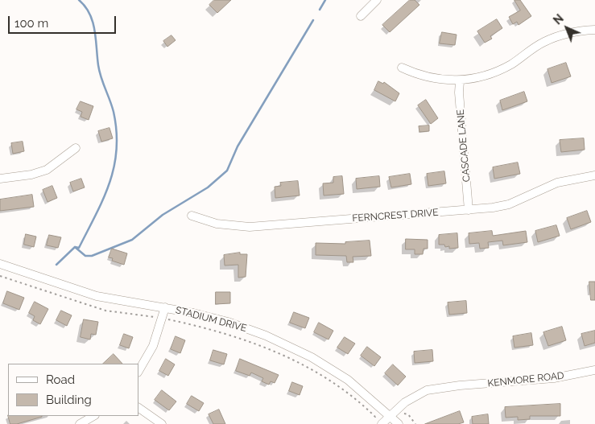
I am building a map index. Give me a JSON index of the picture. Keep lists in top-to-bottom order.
{
  "streets": {
    "street": [
      "CASCADE LANE",
      "FERNCREST DRIVE",
      "STADIUM DRIVE",
      "KENMORE ROAD"
    ]
  },
  "crossings": [
    ["CASCADE LANE", "FERNCREST DRIVE"],
    ["STADIUM DRIVE", "KENMORE ROAD"]
  ],
  "legend": ["Road", "Building"],
  "scale_bar": "100 m",
  "north": "top left"
}
